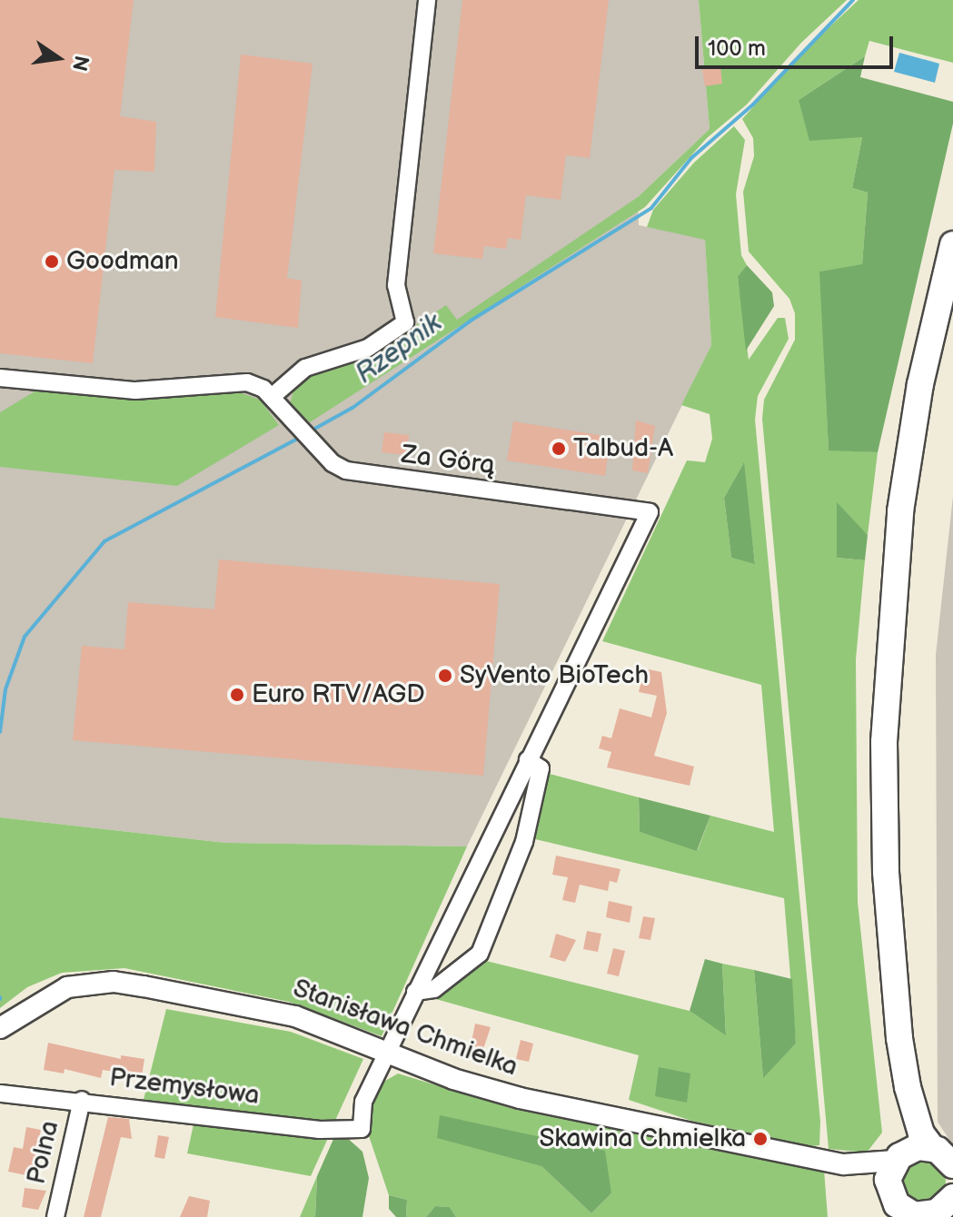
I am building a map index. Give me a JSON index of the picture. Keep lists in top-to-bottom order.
{
  "streets": {
    "street": [
      "Za Górą",
      "Stanisława Chmielka",
      "Przemysłowa",
      "Polna"
    ]
  },
  "crossings": [
    ["Za Górą", "Stanisława Chmielka"],
    ["Za Górą", "Przemysłowa"],
    ["Przemysłowa", "Polna"]
  ],
  "water": ["Rzepnik"],
  "places": [
    "Goodman",
    "Talbud-A",
    "SyVento BioTech",
    "Euro RTV/AGD",
    "Skawina Chmielka"
  ],
  "scale_bar": "100 m",
  "north": "right"
}
